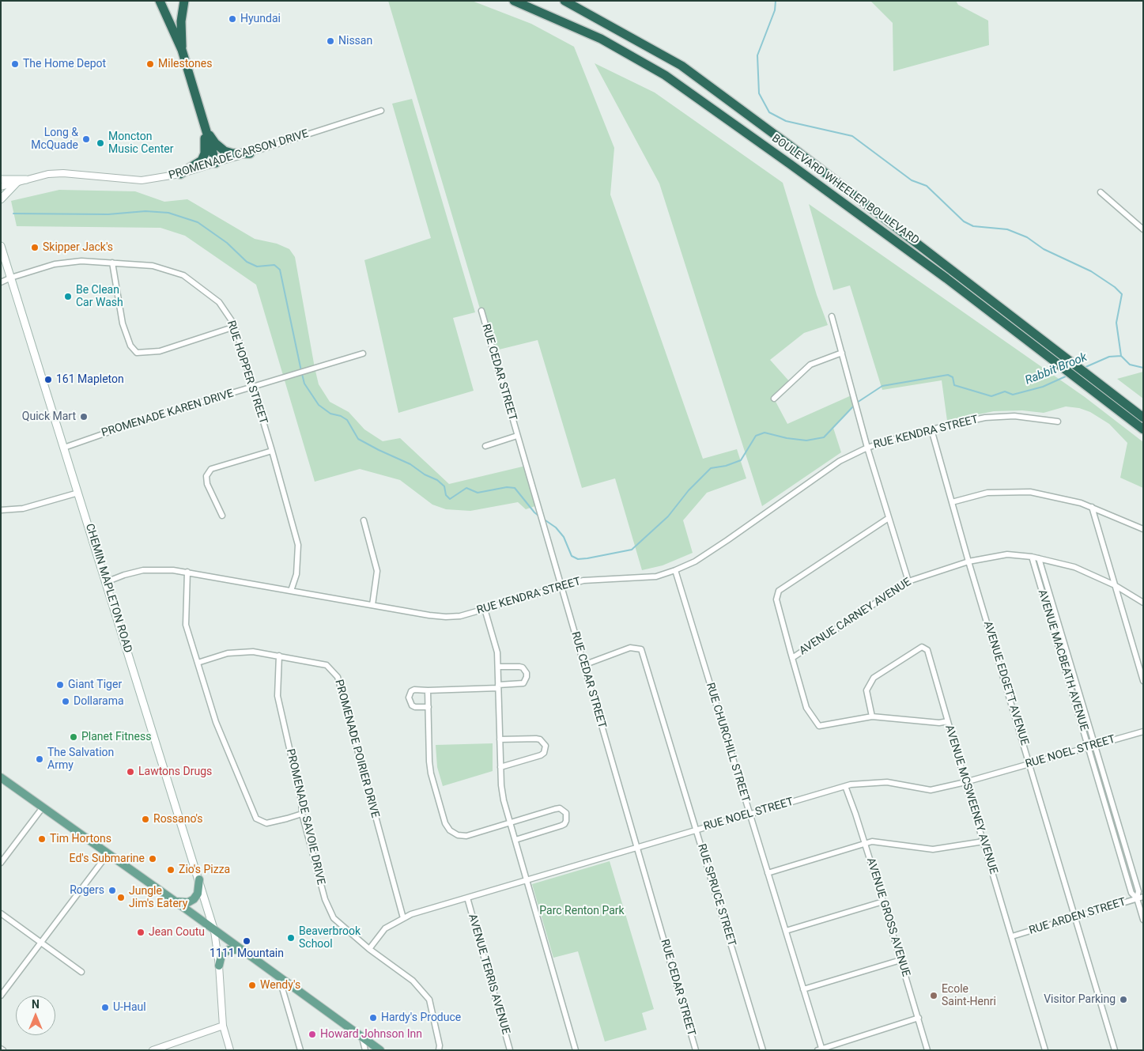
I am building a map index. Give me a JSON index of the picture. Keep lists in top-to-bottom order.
{
  "streets": {
    "highway": ["BOULEVARD WHEELER BOULEVARD"],
    "main road": ["CHEMIN MAPLETON ROAD"],
    "street": [
      "PROMENADE CARSON DRIVE",
      "RUE HOPPER STREET",
      "RUE CEDAR STREET",
      "PROMENADE KAREN DRIVE",
      "RUE KENDRA STREET",
      "AVENUE CARNEY AVENUE",
      "AVENUE MACBEATH AVENUE",
      "AVENUE EDGETT AVENUE",
      "RUE CHURCHILL STREET",
      "PROMENADE POIRIER DRIVE",
      "RUE NOEL STREET",
      "AVENUE MCSWEENEY AVENUE",
      "PROMENADE SAVOIE DRIVE",
      "RUE SPRUCE STREET",
      "RUE ARDEN STREET",
      "AVENUE GROSS AVENUE",
      "AVENUE TERRIS AVENUE"
    ]
  },
  "crossings": [
    ["RUE HOPPER STREET", "PROMENADE KAREN DRIVE"],
    ["RUE HOPPER STREET", "RUE KENDRA STREET"],
    ["RUE HOPPER STREET", "CHEMIN MAPLETON ROAD"],
    ["RUE CEDAR STREET", "RUE KENDRA STREET"],
    ["RUE CEDAR STREET", "RUE NOEL STREET"],
    ["RUE CEDAR STREET", "RUE SPRUCE STREET"],
    ["PROMENADE KAREN DRIVE", "CHEMIN MAPLETON ROAD"],
    ["RUE KENDRA STREET", "CHEMIN MAPLETON ROAD"],
    ["RUE KENDRA STREET", "AVENUE EDGETT AVENUE"],
    ["RUE KENDRA STREET", "RUE CHURCHILL STREET"],
    ["AVENUE CARNEY AVENUE", "AVENUE MACBEATH AVENUE"],
    ["AVENUE CARNEY AVENUE", "AVENUE EDGETT AVENUE"],
    ["AVENUE MACBEATH AVENUE", "RUE NOEL STREET"],
    ["AVENUE MACBEATH AVENUE", "RUE ARDEN STREET"],
    ["AVENUE EDGETT AVENUE", "RUE NOEL STREET"],
    ["AVENUE EDGETT AVENUE", "RUE ARDEN STREET"],
    ["RUE CHURCHILL STREET", "RUE NOEL STREET"],
    ["PROMENADE POIRIER DRIVE", "RUE NOEL STREET"],
    ["PROMENADE POIRIER DRIVE", "PROMENADE SAVOIE DRIVE"],
    ["RUE NOEL STREET", "AVENUE MCSWEENEY AVENUE"],
    ["RUE NOEL STREET", "PROMENADE SAVOIE DRIVE"],
    ["RUE NOEL STREET", "RUE SPRUCE STREET"],
    ["RUE NOEL STREET", "AVENUE GROSS AVENUE"],
    ["RUE NOEL STREET", "AVENUE TERRIS AVENUE"],
    ["AVENUE MCSWEENEY AVENUE", "RUE ARDEN STREET"]
  ],
  "water": ["Rabbit Brook"],
  "parks": ["Parc Renton Park"],
  "places": [
    "Hyundai",
    "Nissan",
    "The Home Depot",
    "Milestones",
    "Long & McQuade",
    "Moncton Music Center",
    "Skipper Jack's",
    "Be Clean Car Wash",
    "161 Mapleton",
    "Quick Mart",
    "Giant Tiger",
    "Dollarama",
    "Planet Fitness",
    "The Salvation Army",
    "Lawtons Drugs",
    "Rossano's",
    "Tim Hortons",
    "Ed's Submarine",
    "Zio's Pizza",
    "Rogers",
    "Jungle Jim's Eatery",
    "Jean Coutu",
    "Beaverbrook School",
    "1111 Mountain",
    "Wendy's",
    "Ecole Saint-Henri",
    "Visitor Parking",
    "U-Haul",
    "Hardy's Produce",
    "Howard Johnson Inn"
  ],
  "north": "top"
}
